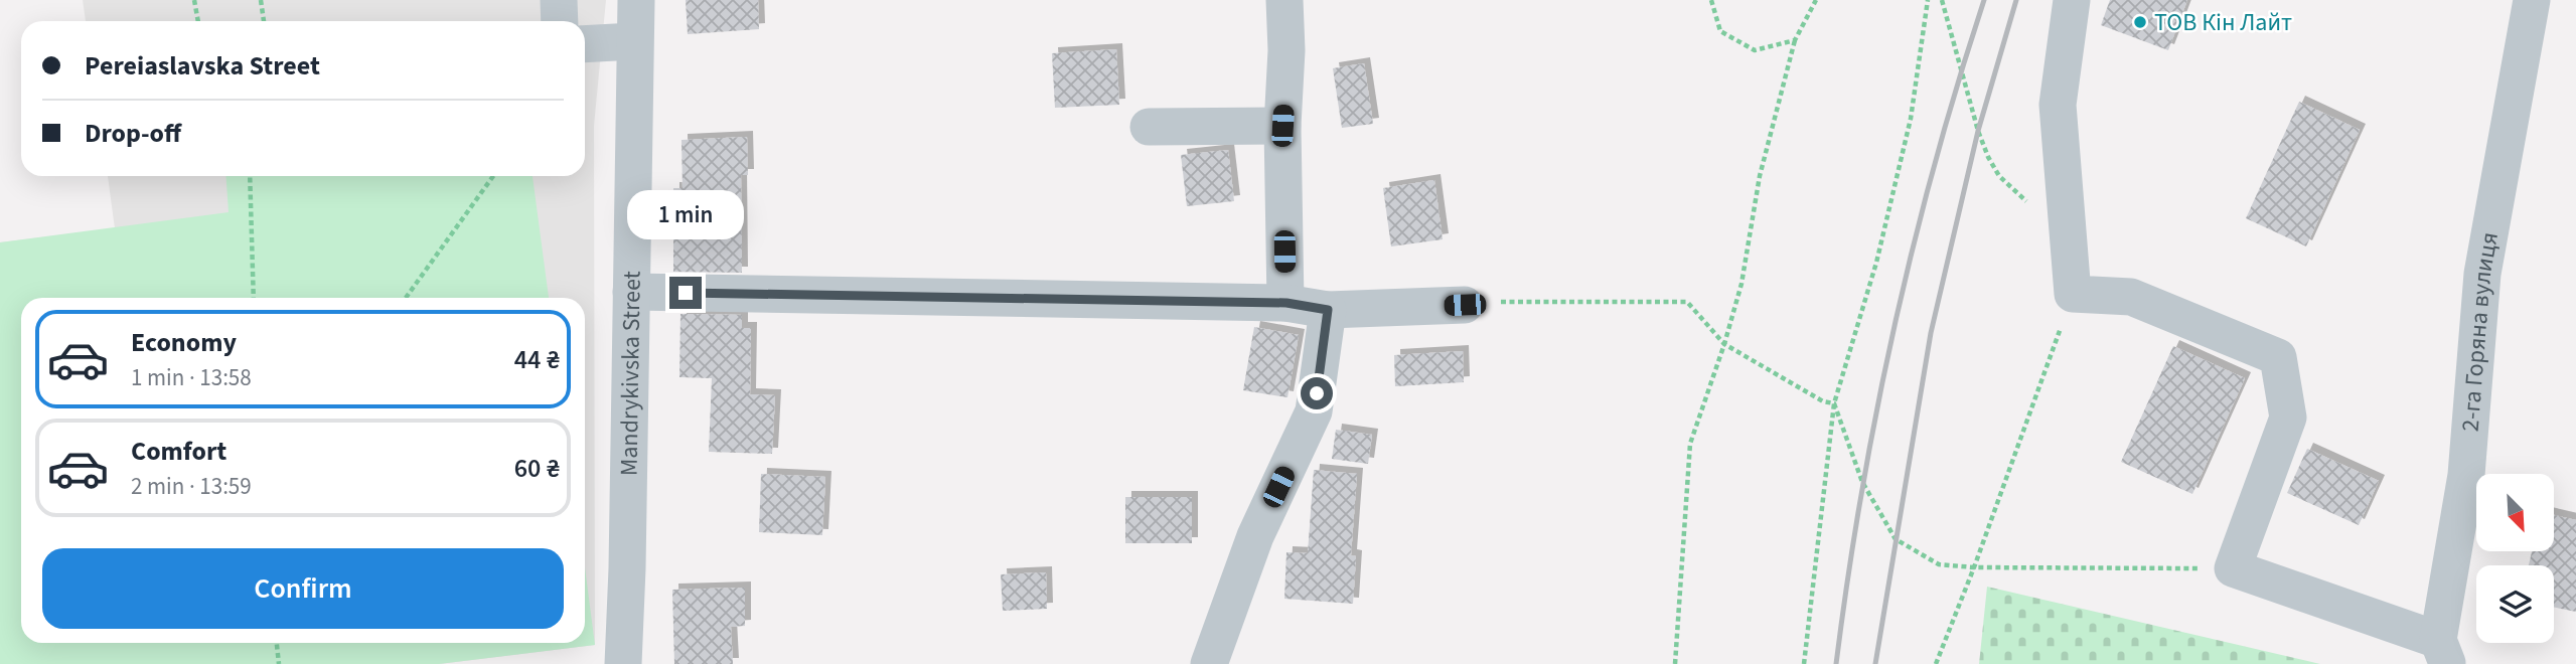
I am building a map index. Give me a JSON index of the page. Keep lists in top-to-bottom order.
{
  "streets": {
    "street": ["2-га Горяна вулиця", "Mandrykivska Street"]
  },
  "places": ["ТОВ Кін Лайт"],
  "north": "bottom right",
  "page": {
    "banner": ["Pereiaslavska Street", "Drop-off"],
    "bubble": "1 min",
    "list": [
      {
        "name": "Economy",
        "note": "1 min · 13:58",
        "value": "44 ₴"
      },
      {
        "name": "Comfort",
        "note": "2 min · 13:59",
        "value": "60 ₴"
      }
    ],
    "buttons": "Confirm"
  }
}
